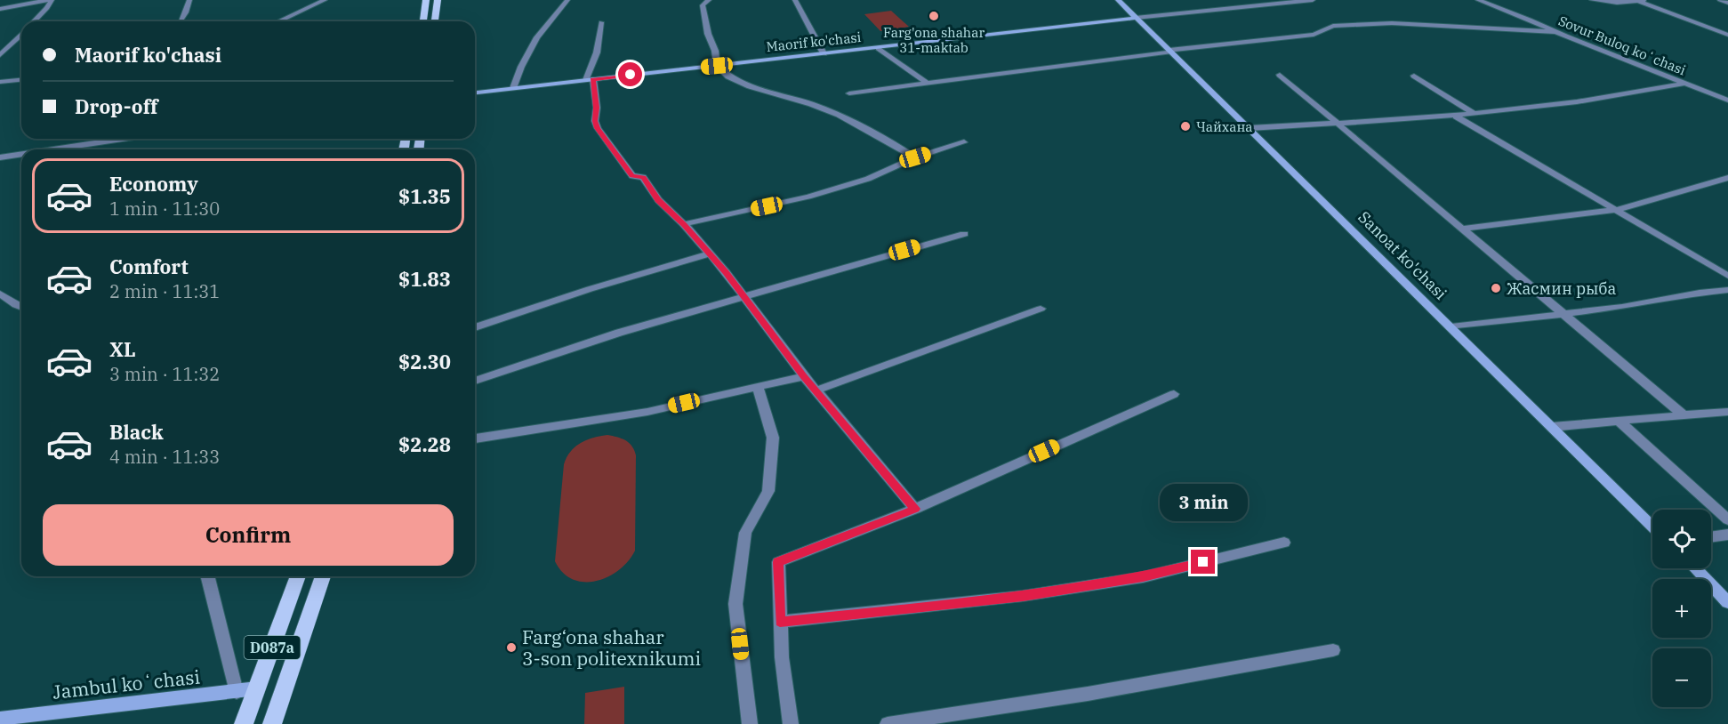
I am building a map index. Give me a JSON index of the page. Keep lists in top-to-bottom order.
{
  "streets": {
    "main road": [
      "Maorif ko'chasi",
      "Sanoat ko'chasi",
      "D087a",
      "Jambul koʻchasi"
    ],
    "street": ["Sovur Buloq koʻchasi"]
  },
  "crossings": [
    ["Maorif ko'chasi", "Sanoat ko'chasi"],
    ["D087a", "Jambul koʻchasi"]
  ],
  "places": [
    "Farg'ona shahar 31-maktab",
    "Чайхана",
    "Жасмин рыба",
    "Farg‘ona shahar 3-son politexnikumi"
  ],
  "page": {
    "banner": ["Maorif ko'chasi", "Drop-off"],
    "list": [
      {
        "name": "Economy",
        "note": "1 min · 11:30",
        "value": "$1.35"
      },
      {
        "name": "Comfort",
        "note": "2 min · 11:31",
        "value": "$1.83"
      },
      {
        "name": "XL",
        "note": "3 min · 11:32",
        "value": "$2.30"
      },
      {
        "name": "Black",
        "note": "4 min · 11:33",
        "value": "$2.28"
      }
    ],
    "bubble": "3 min",
    "buttons": "Confirm",
    "map_buttons": ["+", "−"]
  }
}
